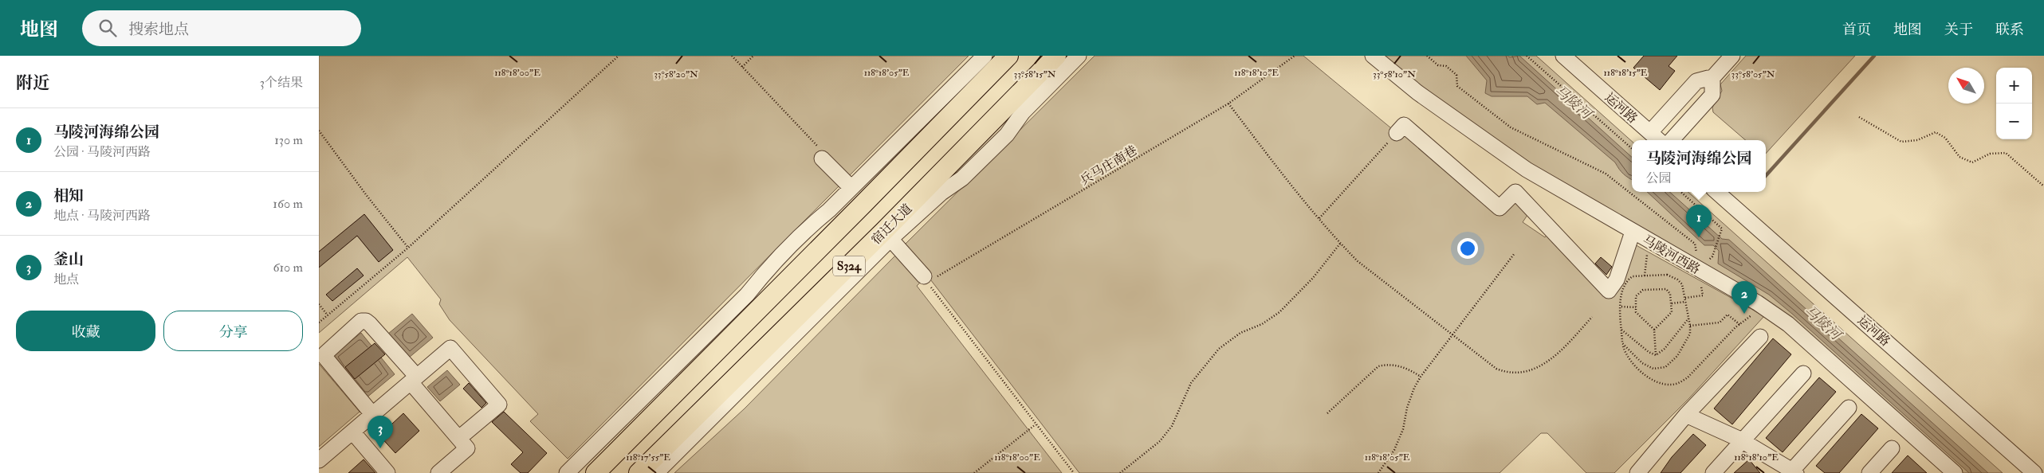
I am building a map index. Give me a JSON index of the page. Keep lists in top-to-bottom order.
{
  "streets": {
    "main road": ["宿迁大道", "S324"],
    "street": ["运河路", "马陵河西路"],
    "path": ["兵马庄南巷"]
  },
  "water": ["马陵河"],
  "north": "top left",
  "page": {
    "header": "地图",
    "search": "搜索地点",
    "nav": [
      "首页",
      "地图",
      "关于",
      "联系"
    ],
    "heading": ["附近", "3个结果"],
    "map_buttons": ["+", "−"],
    "list": [
      {
        "mark": "1",
        "name": "马陵河海绵公园",
        "note": "公园 · 马陵河西路",
        "value": "130 m"
      },
      {
        "mark": "2",
        "name": "相知",
        "note": "地点 · 马陵河西路",
        "value": "160 m"
      },
      {
        "mark": "3",
        "name": "釜山",
        "note": "地点",
        "value": "610 m"
      }
    ],
    "popup": ["马陵河海绵公园", "公园"],
    "pins": ["1", "2", "3"],
    "buttons": ["收藏", "分享"]
  },
  "coordinates": [
    "118°18'00\"E",
    "118°18'05\"E",
    "118°18'10\"E",
    "118°18'15\"E",
    "33°58'20\"N",
    "33°58'15\"N",
    "33°58'10\"N",
    "33°58'05\"N",
    "118°17'55\"E"
  ]
}
